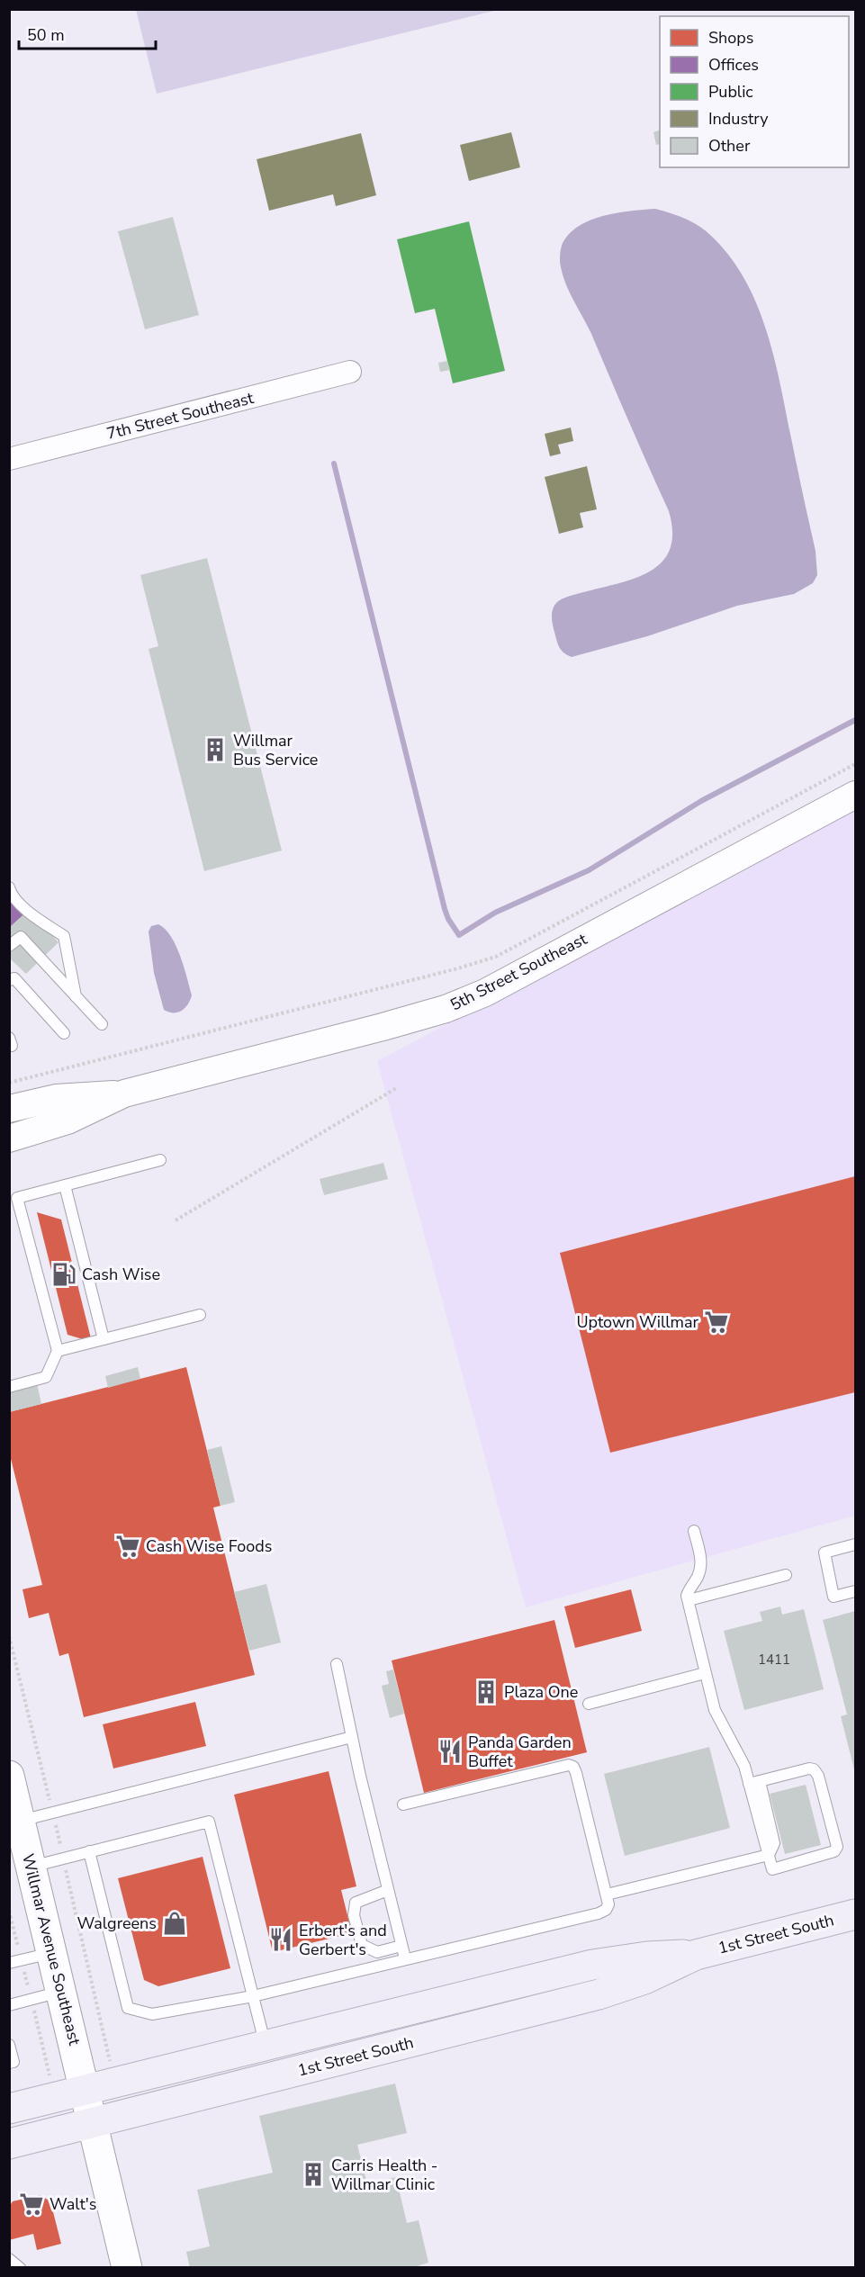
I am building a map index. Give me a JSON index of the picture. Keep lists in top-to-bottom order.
{
  "streets": {
    "main road": ["1st Street South", "Willmar Avenue Southeast"],
    "street": ["7th Street Southeast", "5th Street Southeast"]
  },
  "crossings": [
    ["1st Street South", "Willmar Avenue Southeast"]
  ],
  "places": {
    "building": ["Willmar Bus Service", "Plaza One", "Carris Health - Willmar Clinic"],
    "fuel station": ["Cash Wise"],
    "supermarket": ["Uptown Willmar", "Cash Wise Foods", "Walt's"],
    "restaurant": ["Panda Garden Buffet", "Erbert's and Gerbert's"],
    "shop": ["Walgreens"]
  },
  "house_numbers": ["1411"],
  "legend": [
    "Shops",
    "Offices",
    "Public",
    "Industry",
    "Other"
  ],
  "scale_bar": "50 m"
}
